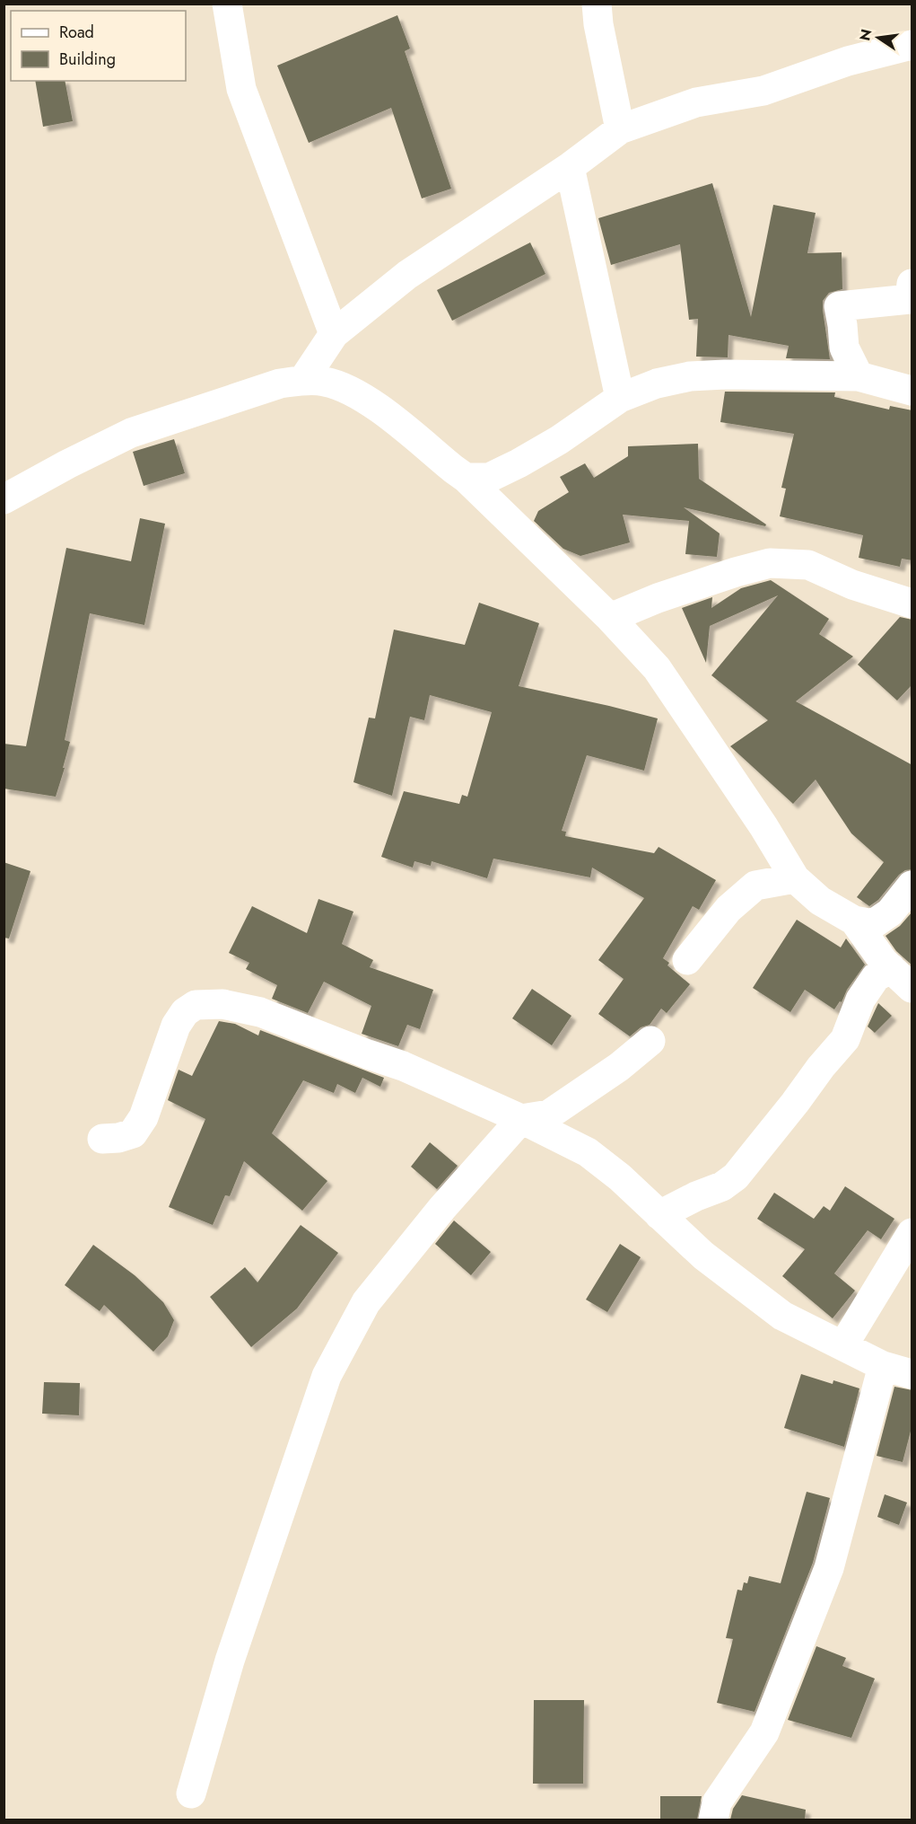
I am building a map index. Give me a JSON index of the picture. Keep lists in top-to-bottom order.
{
  "legend": ["Road", "Building"],
  "north": "left"
}
